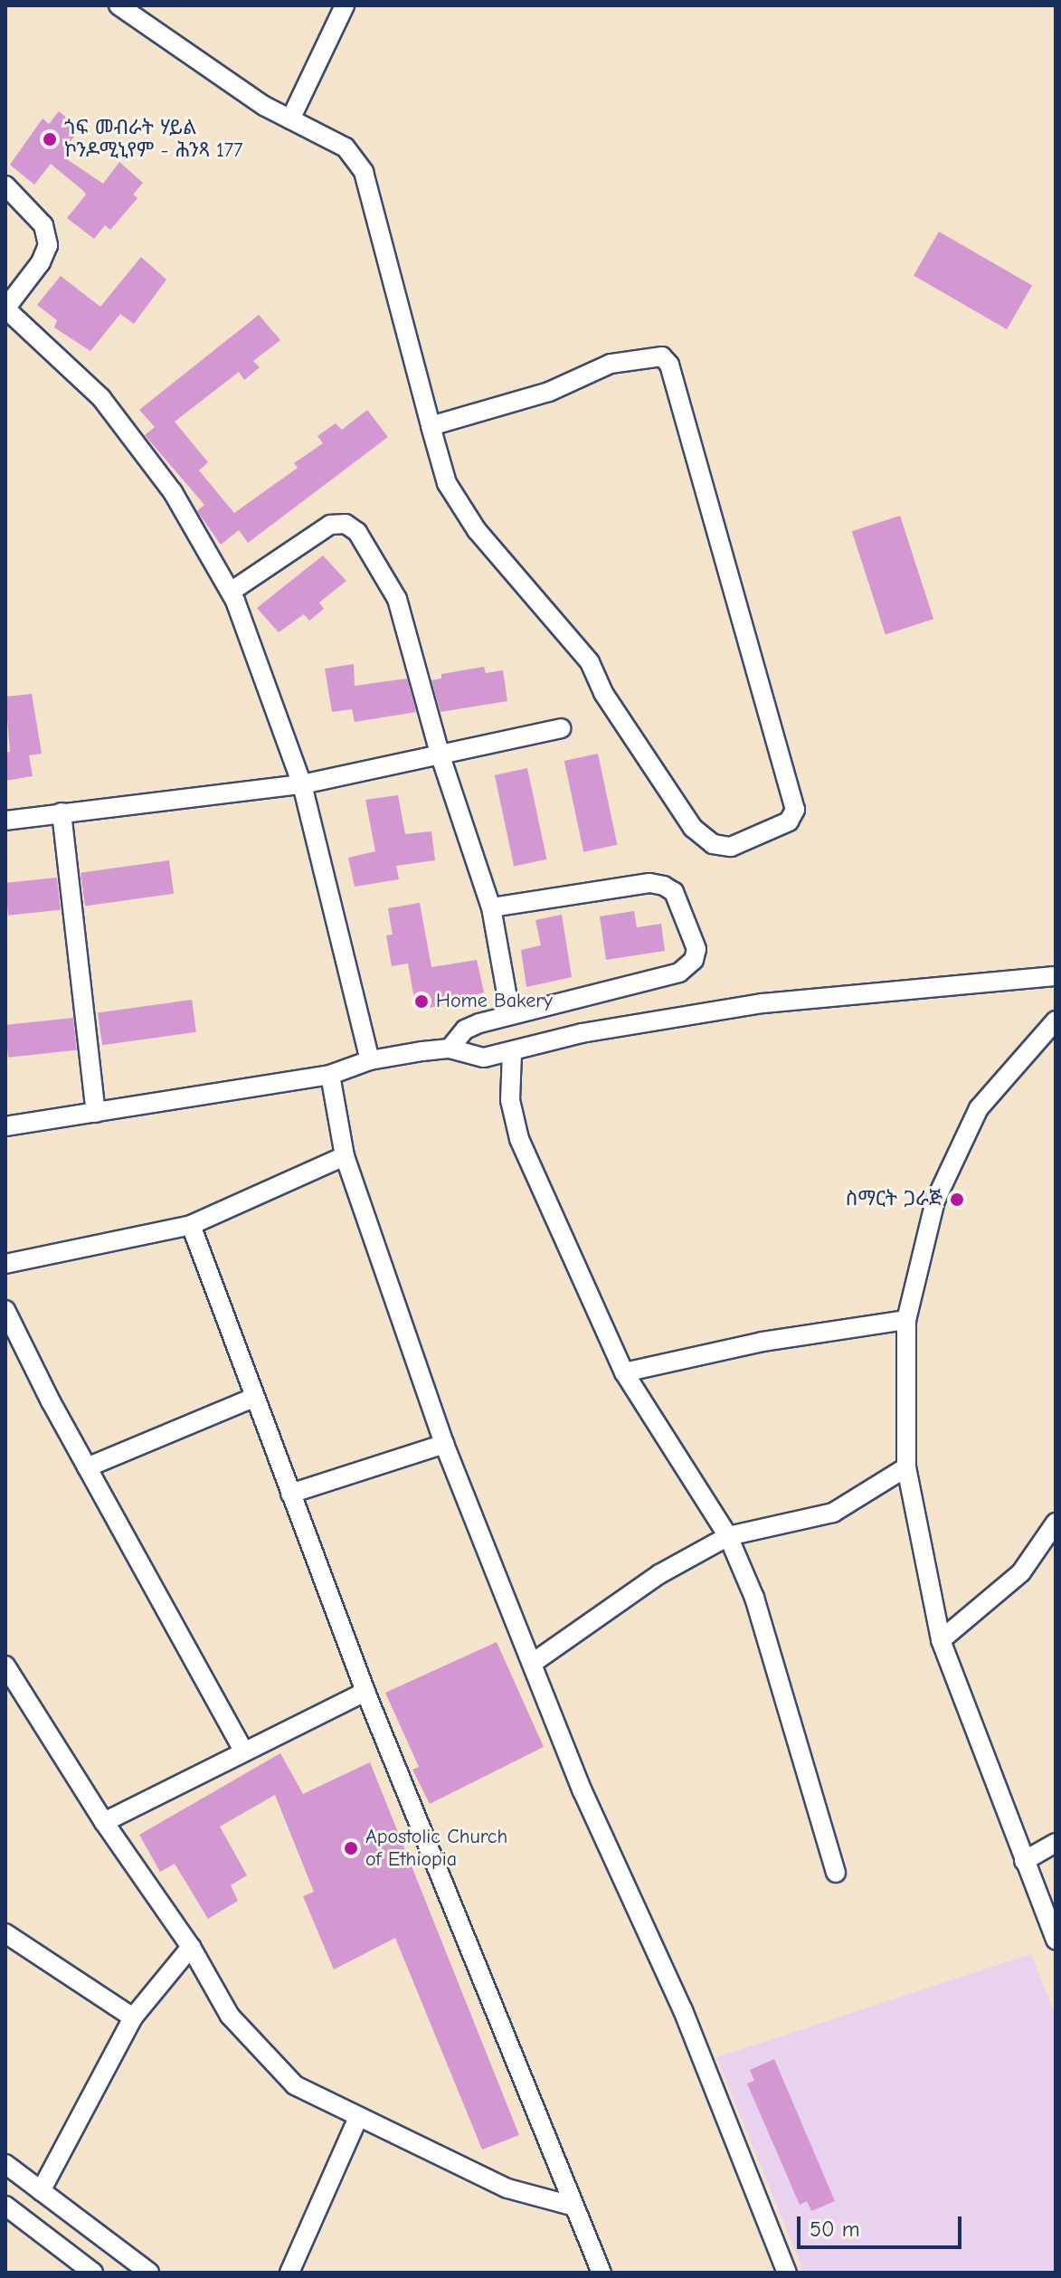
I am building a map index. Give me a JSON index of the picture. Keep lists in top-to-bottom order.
{
  "places": [
    "ጎፍ መብራት ሃይል ኮንዶሚኒየም - ሕንጻ 177",
    "Home Bakery",
    "ስማርት ጋራጅ",
    "Apostolic Church of Ethiopia"
  ],
  "scale_bar": "50 m"
}
